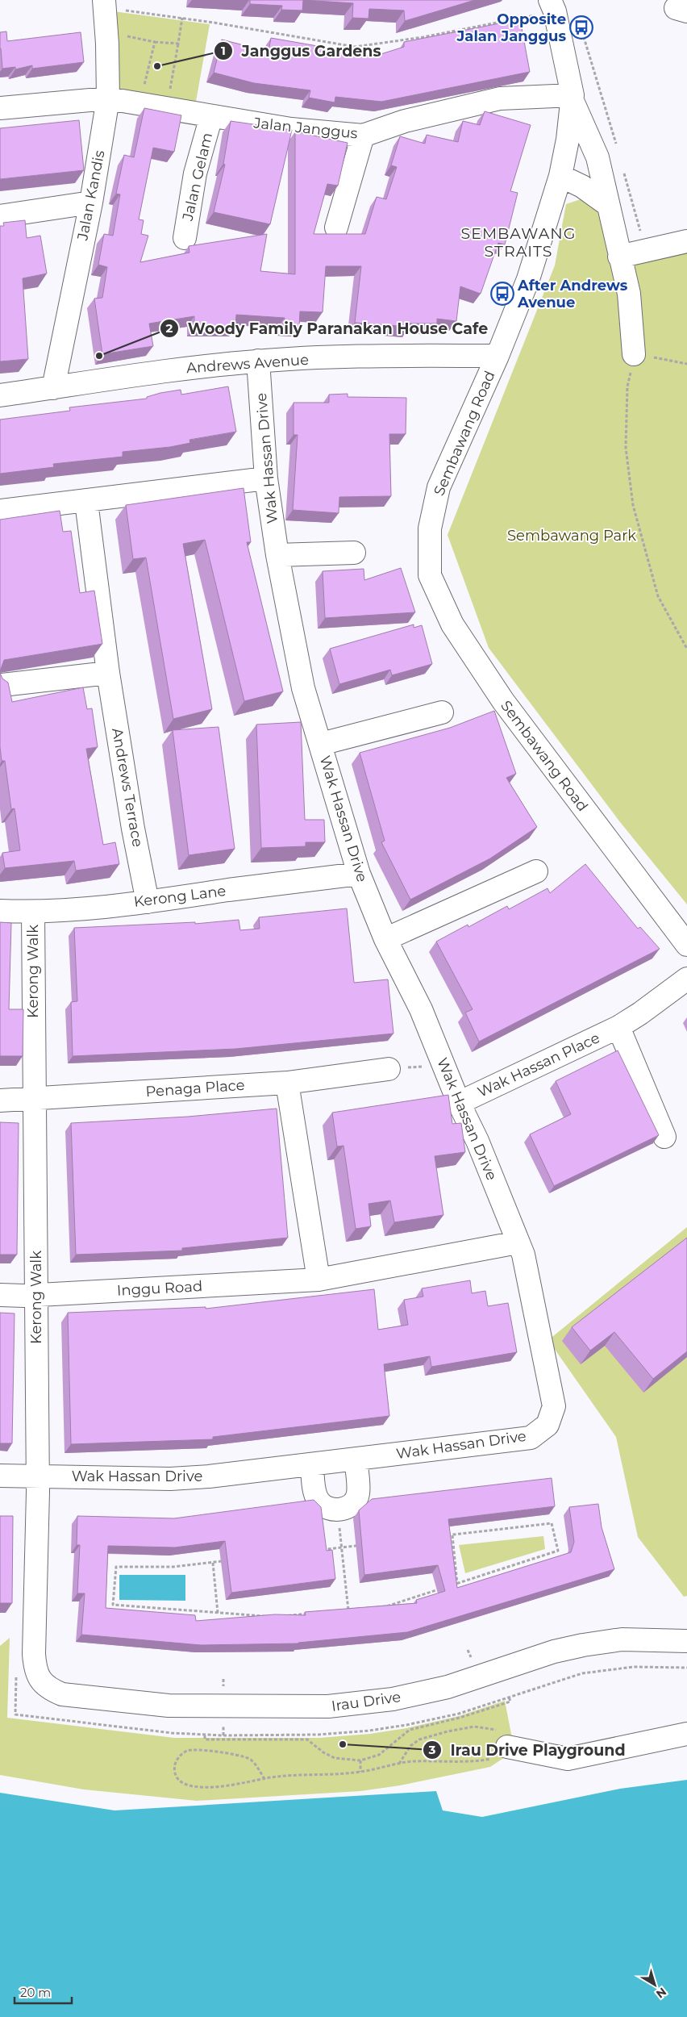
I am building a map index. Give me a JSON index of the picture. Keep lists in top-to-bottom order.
{
  "streets": {
    "street": [
      "Jalan Janggus",
      "Jalan Gelam",
      "Jalan Kandis",
      "Andrews Avenue",
      "Sembawang Road",
      "Wak Hassan Drive",
      "Andrews Terrace",
      "Kerong Lane",
      "Kerong Walk",
      "Wak Hassan Place",
      "Penaga Place",
      "Inggu Road",
      "Irau Drive"
    ]
  },
  "crossings": [
    ["Jalan Janggus", "Jalan Gelam"],
    ["Jalan Janggus", "Jalan Kandis"],
    ["Jalan Janggus", "Sembawang Road"],
    ["Jalan Kandis", "Andrews Avenue"],
    ["Andrews Avenue", "Sembawang Road"],
    ["Andrews Avenue", "Wak Hassan Drive"],
    ["Wak Hassan Drive", "Kerong Lane"],
    ["Wak Hassan Drive", "Kerong Walk"],
    ["Wak Hassan Drive", "Wak Hassan Place"],
    ["Wak Hassan Drive", "Inggu Road"],
    ["Andrews Terrace", "Kerong Lane"],
    ["Kerong Lane", "Kerong Walk"],
    ["Kerong Walk", "Penaga Place"],
    ["Kerong Walk", "Inggu Road"],
    ["Kerong Walk", "Irau Drive"]
  ],
  "districts": ["SEMBAWANG STRAITS"],
  "parks": ["Sembawang Park"],
  "places": {
    "bus stop": ["Opposite Jalan Janggus", "After Andrews Avenue"],
    "other": ["Janggus Gardens", "Woody Family Paranakan House Cafe", "Irau Drive Playground"]
  },
  "scale_bar": "20 m",
  "north": "bottom right"
}
